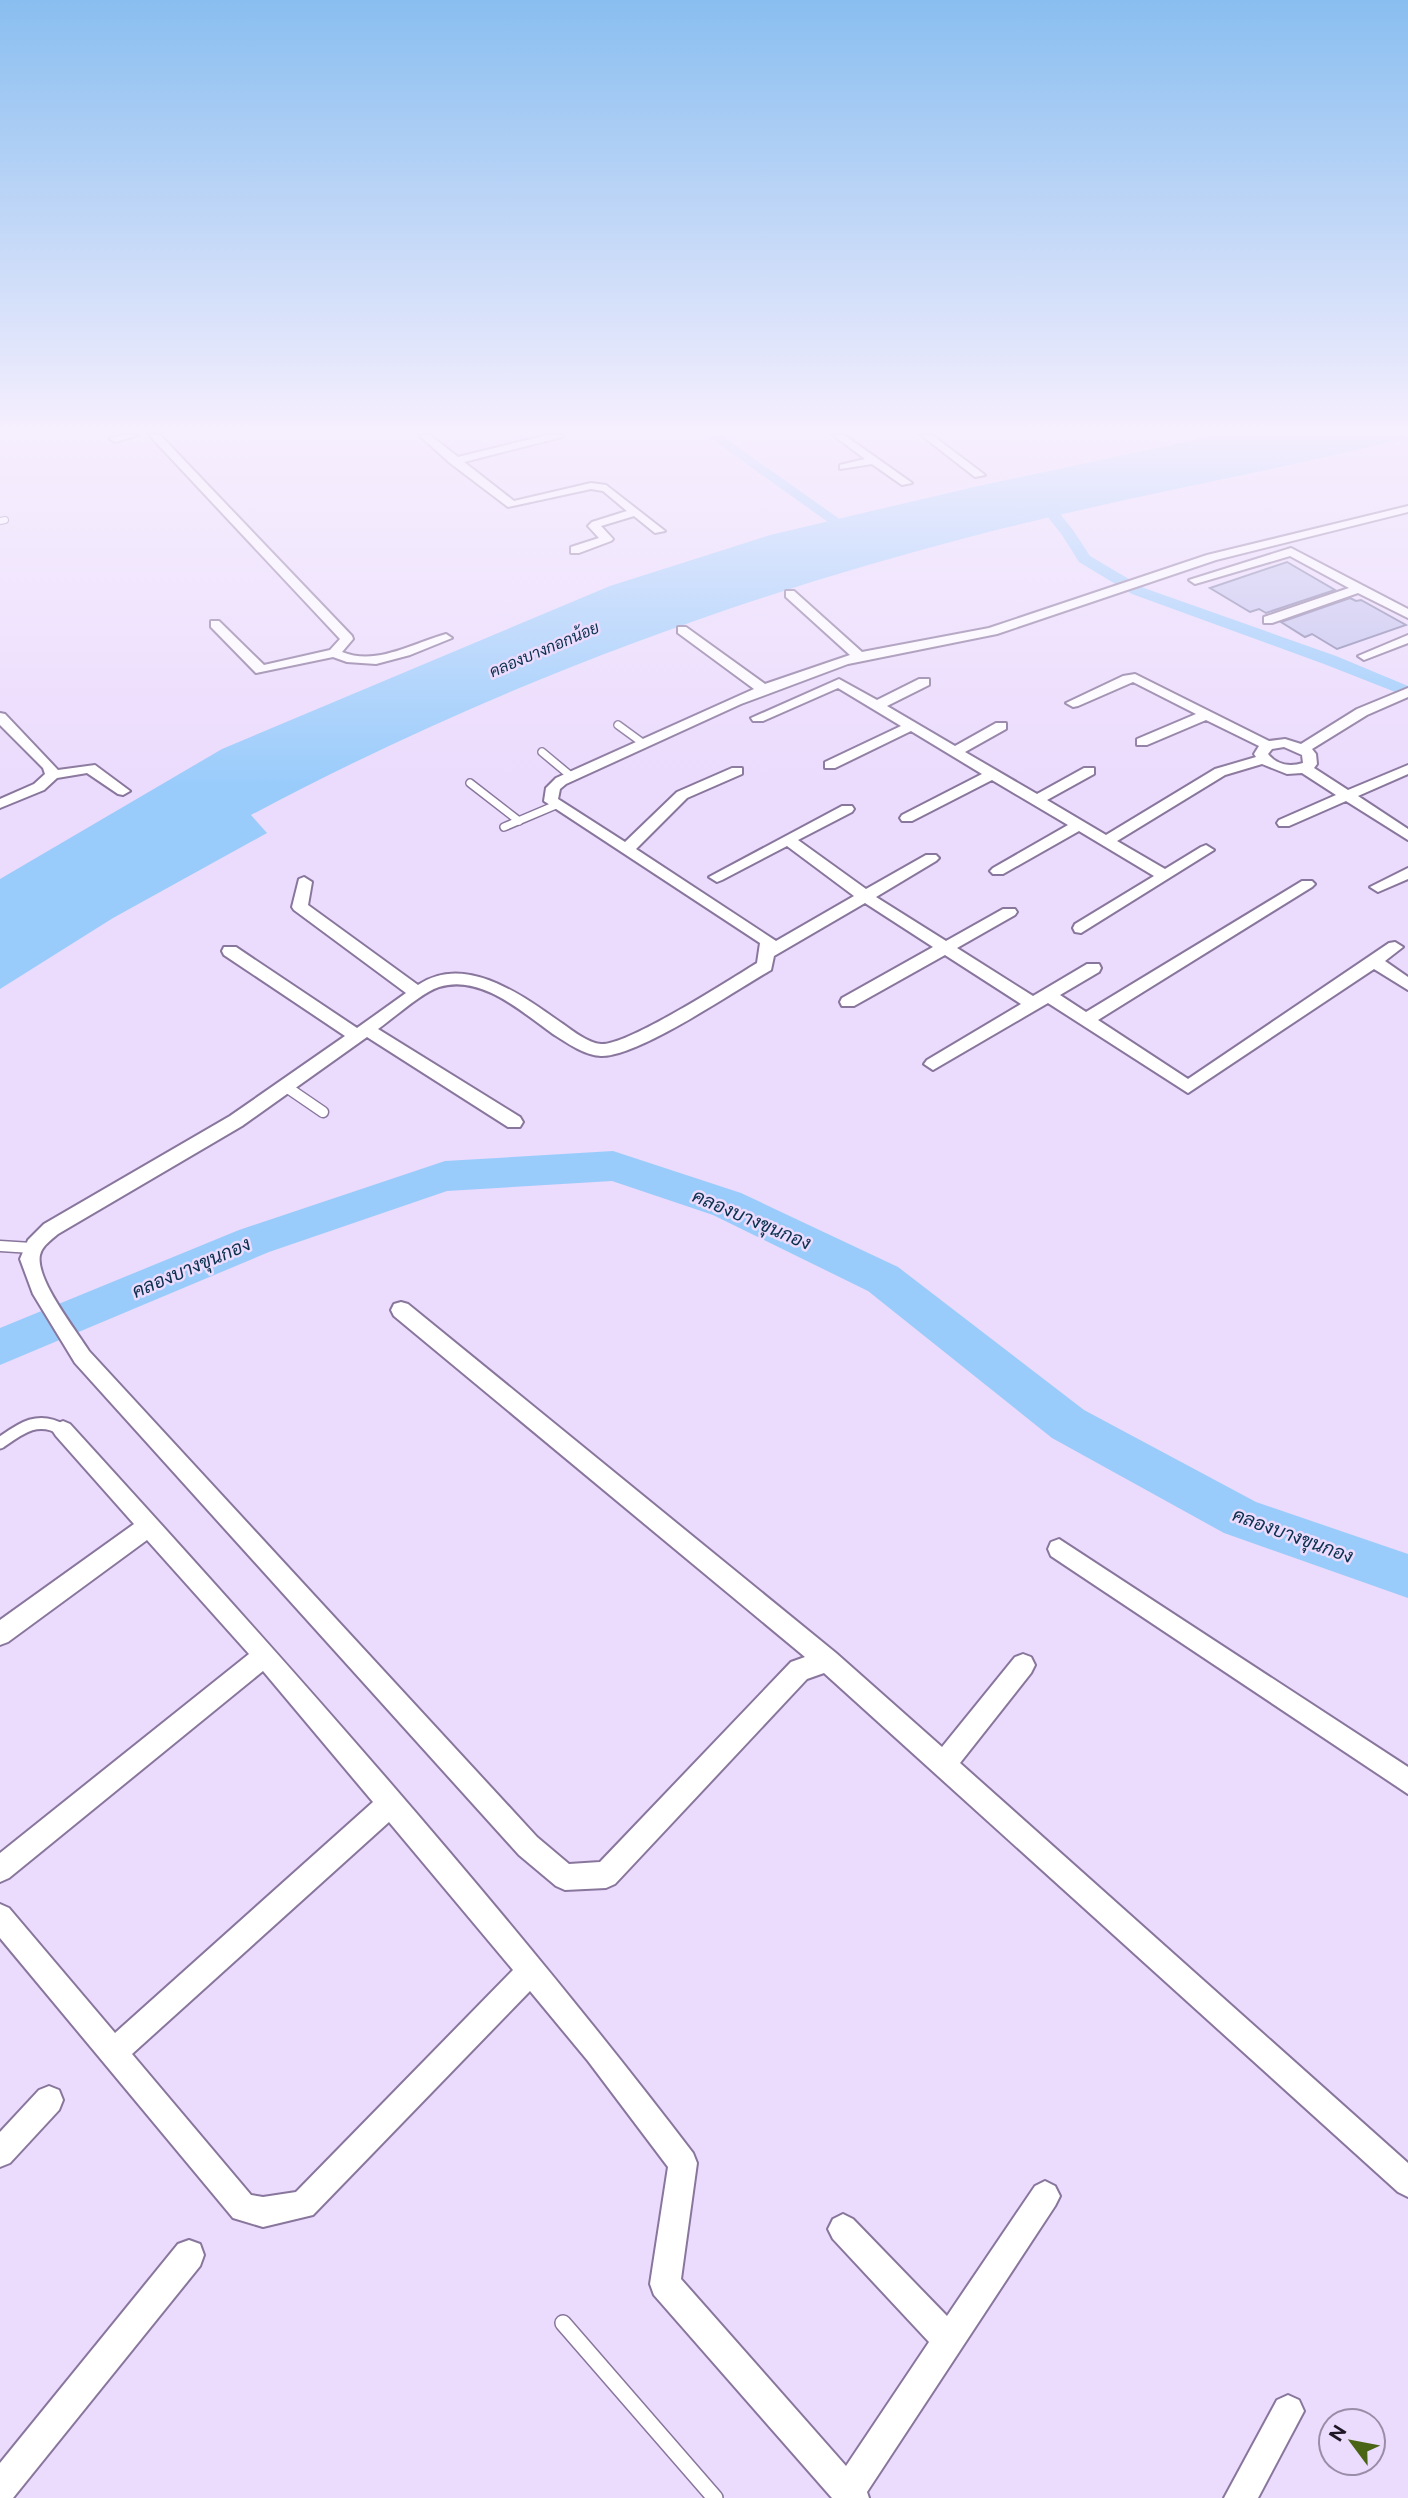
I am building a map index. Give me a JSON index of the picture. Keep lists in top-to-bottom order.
{
  "water": ["คลองบางกอกน้อย", "คลองบางขุนกอง"],
  "north": "top left"
}
